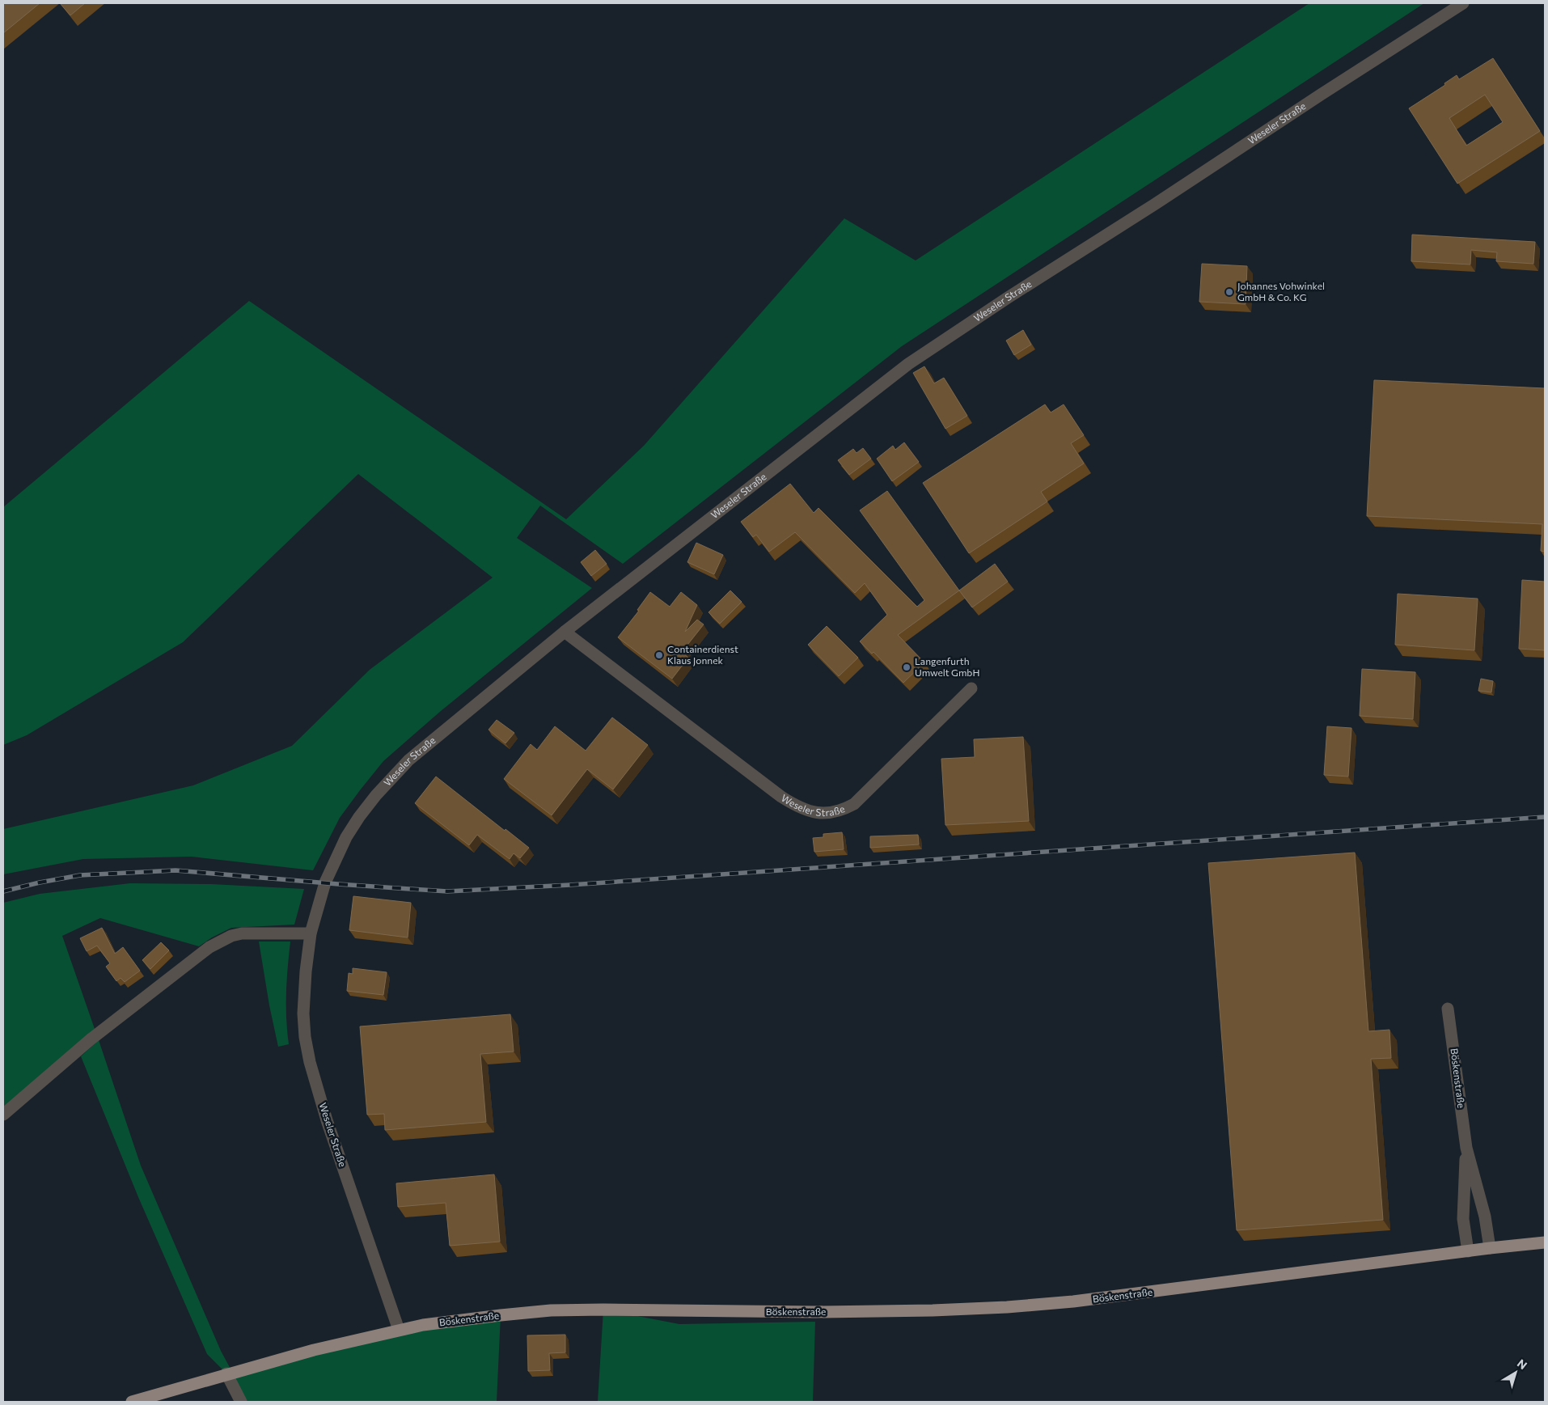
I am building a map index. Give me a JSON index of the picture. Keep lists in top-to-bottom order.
{
  "streets": {
    "main road": ["Böskenstraße"],
    "street": ["Weseler Straße"]
  },
  "crossings": [
    ["Weseler Straße", "Böskenstraße"]
  ],
  "places": ["Johannes Vohwinkel GmbH & Co. KG", "Containerdienst Klaus Jonnek", "Langenfurth Umwelt GmbH"],
  "north": "top right"
}
